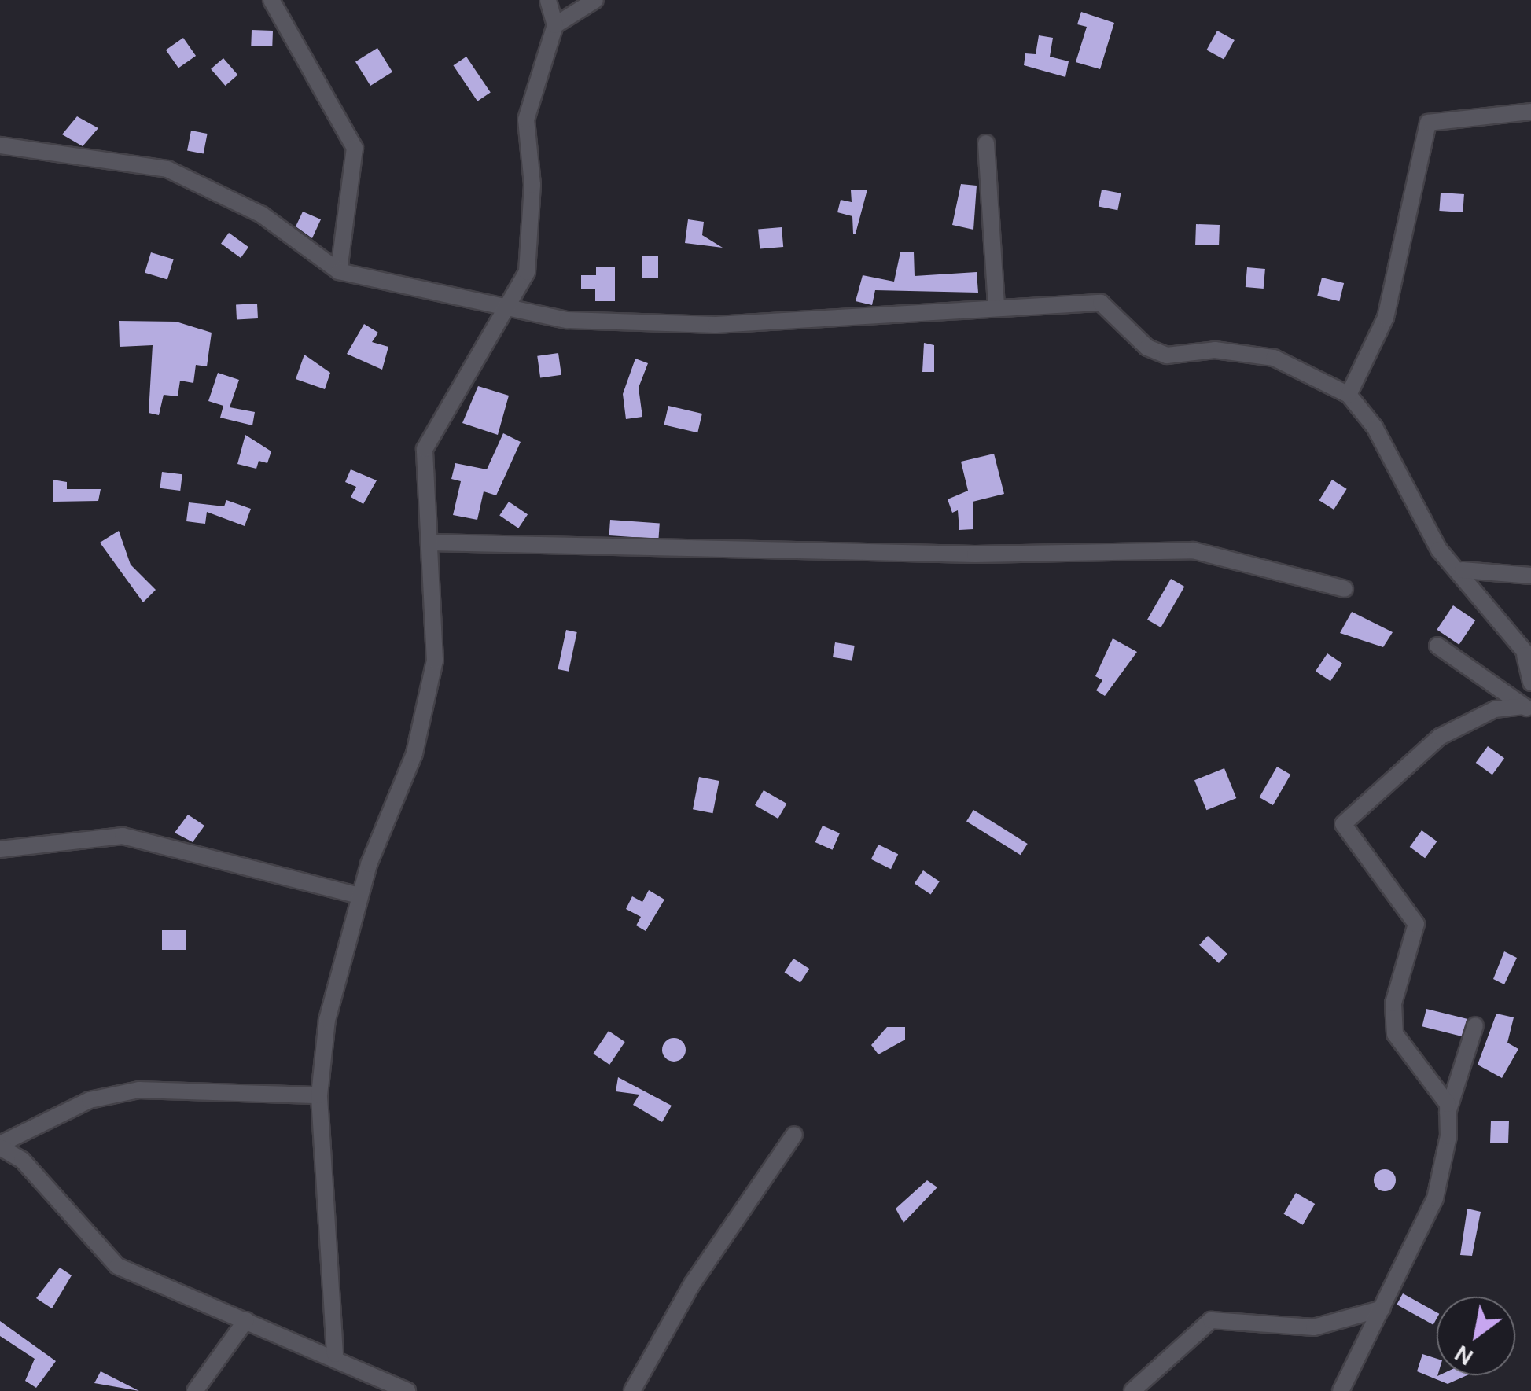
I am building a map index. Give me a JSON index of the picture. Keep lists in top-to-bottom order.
{
  "north": "bottom left"
}
